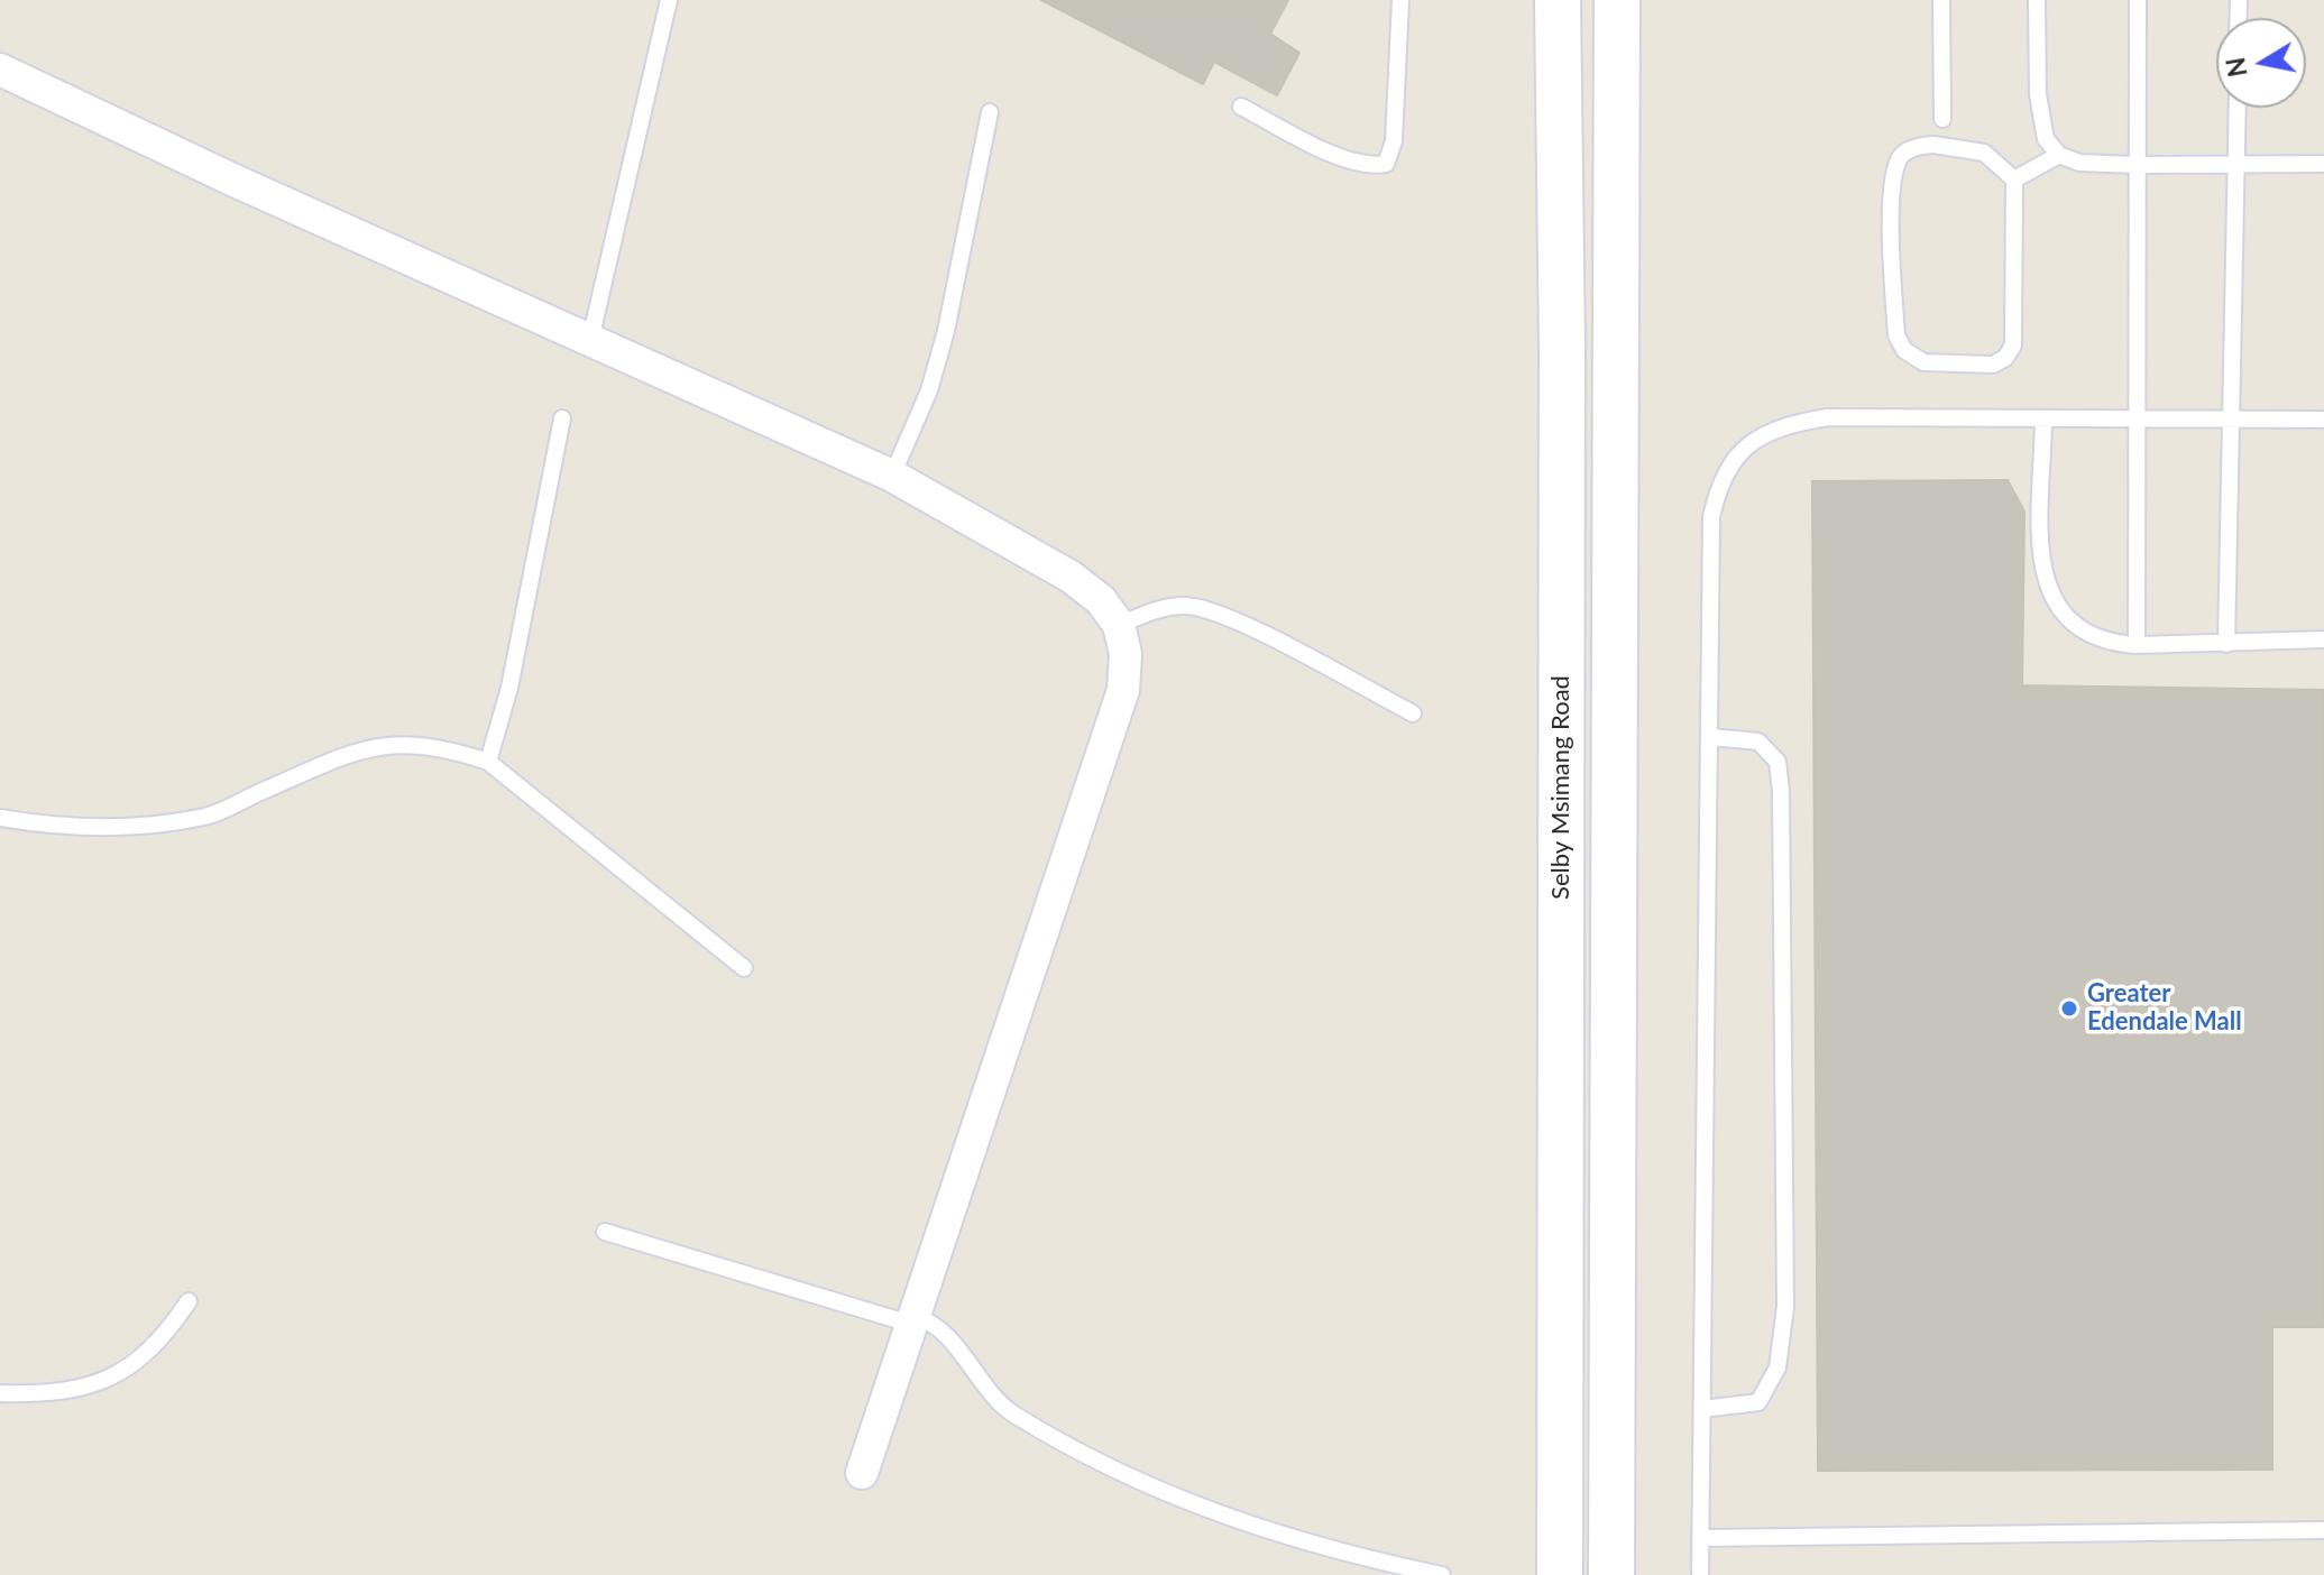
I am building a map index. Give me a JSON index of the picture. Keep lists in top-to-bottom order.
{
  "streets": {
    "main road": ["Selby Msimang Road"]
  },
  "places": ["Greater Edendale Mall"],
  "north": "left"
}
